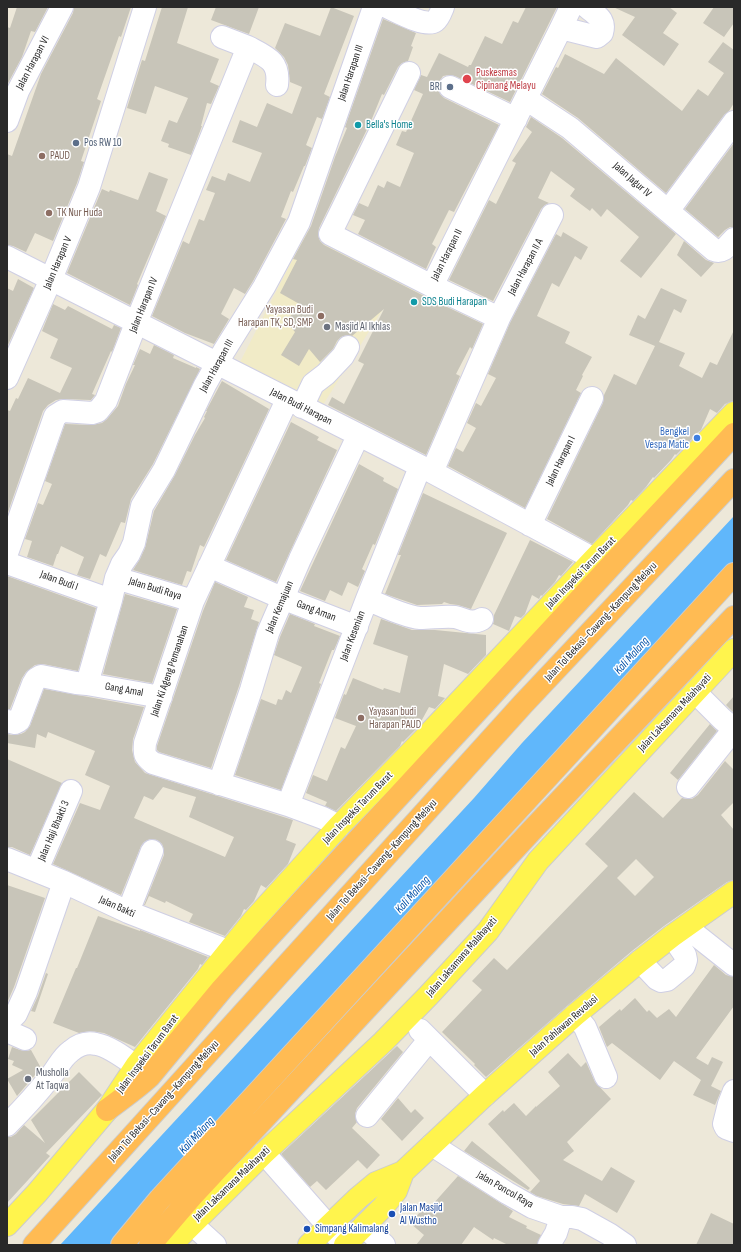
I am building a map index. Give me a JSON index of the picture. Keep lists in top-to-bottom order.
{
  "streets": {
    "highway": ["Jalan Tol Bekasi–Cawang–Kampung Melayu"],
    "main road": ["Jalan Inspeksi Tarum Barat", "Jalan Laksamana Malahayati", "Jalan Pahlawan Revolusi"],
    "street": [
      "Jalan Harapan VI",
      "Jalan Harapan III",
      "Jalan Jagur IV",
      "Jalan Harapan II",
      "Jalan Harapan V",
      "Jalan Harapan II A",
      "Jalan Harapan IV",
      "Jalan Budi Harapan",
      "Jalan Harapan I",
      "Jalan Budi I",
      "Jalan Budi Raya",
      "Jalan Kemajuan",
      "Gang Aman",
      "Jalan Kesenian",
      "Jalan Ki Ageng Pemanahan",
      "Gang Amal",
      "Jalan Haji Bhakti 3",
      "Jalan Bakti",
      "Jalan Poncol Raya"
    ]
  },
  "crossings": [
    ["Jalan Harapan III", "Jalan Budi Harapan"],
    ["Jalan Harapan III", "Jalan Budi I"],
    ["Jalan Harapan III", "Jalan Budi Raya"],
    ["Jalan Harapan III", "Gang Amal"],
    ["Jalan Jagur IV", "Jalan Harapan II"],
    ["Jalan Harapan II", "Jalan Harapan II A"],
    ["Jalan Harapan V", "Jalan Budi Harapan"],
    ["Jalan Harapan IV", "Jalan Budi Harapan"],
    ["Jalan Budi Harapan", "Jalan Harapan I"],
    ["Jalan Budi Harapan", "Jalan Inspeksi Tarum Barat"],
    ["Jalan Budi Harapan", "Jalan Kemajuan"],
    ["Jalan Budi Harapan", "Jalan Kesenian"],
    ["Jalan Budi Harapan", "Jalan Ki Ageng Pemanahan"],
    ["Jalan Inspeksi Tarum Barat", "Jalan Ki Ageng Pemanahan"],
    ["Jalan Inspeksi Tarum Barat", "Jalan Bakti"],
    ["Jalan Budi Raya", "Jalan Ki Ageng Pemanahan"],
    ["Jalan Kemajuan", "Gang Aman"],
    ["Jalan Kemajuan", "Jalan Ki Ageng Pemanahan"],
    ["Gang Aman", "Jalan Kesenian"],
    ["Gang Aman", "Jalan Ki Ageng Pemanahan"],
    ["Jalan Kesenian", "Jalan Ki Ageng Pemanahan"],
    ["Jalan Ki Ageng Pemanahan", "Gang Amal"],
    ["Jalan Haji Bhakti 3", "Jalan Bakti"],
    ["Jalan Pahlawan Revolusi", "Jalan Poncol Raya"]
  ],
  "water": ["Kali Malang"],
  "places": [
    "Puskesmas Cipinang Melayu",
    "BRI",
    "Bella's Home",
    "Pos RW 10",
    "PAUD",
    "TK Nur Huda",
    "SDS Budi Harapan",
    "Yayasan Budi Harapan TK, SD, SMP",
    "Masjid Al Ikhlas",
    "Bengkel Vespa Matic",
    "Yayasan budi Harapan PAUD",
    "Musholla At Taqwa",
    "Jalan Masjid Al Wustho",
    "Simpang Kalimalang"
  ]
}
